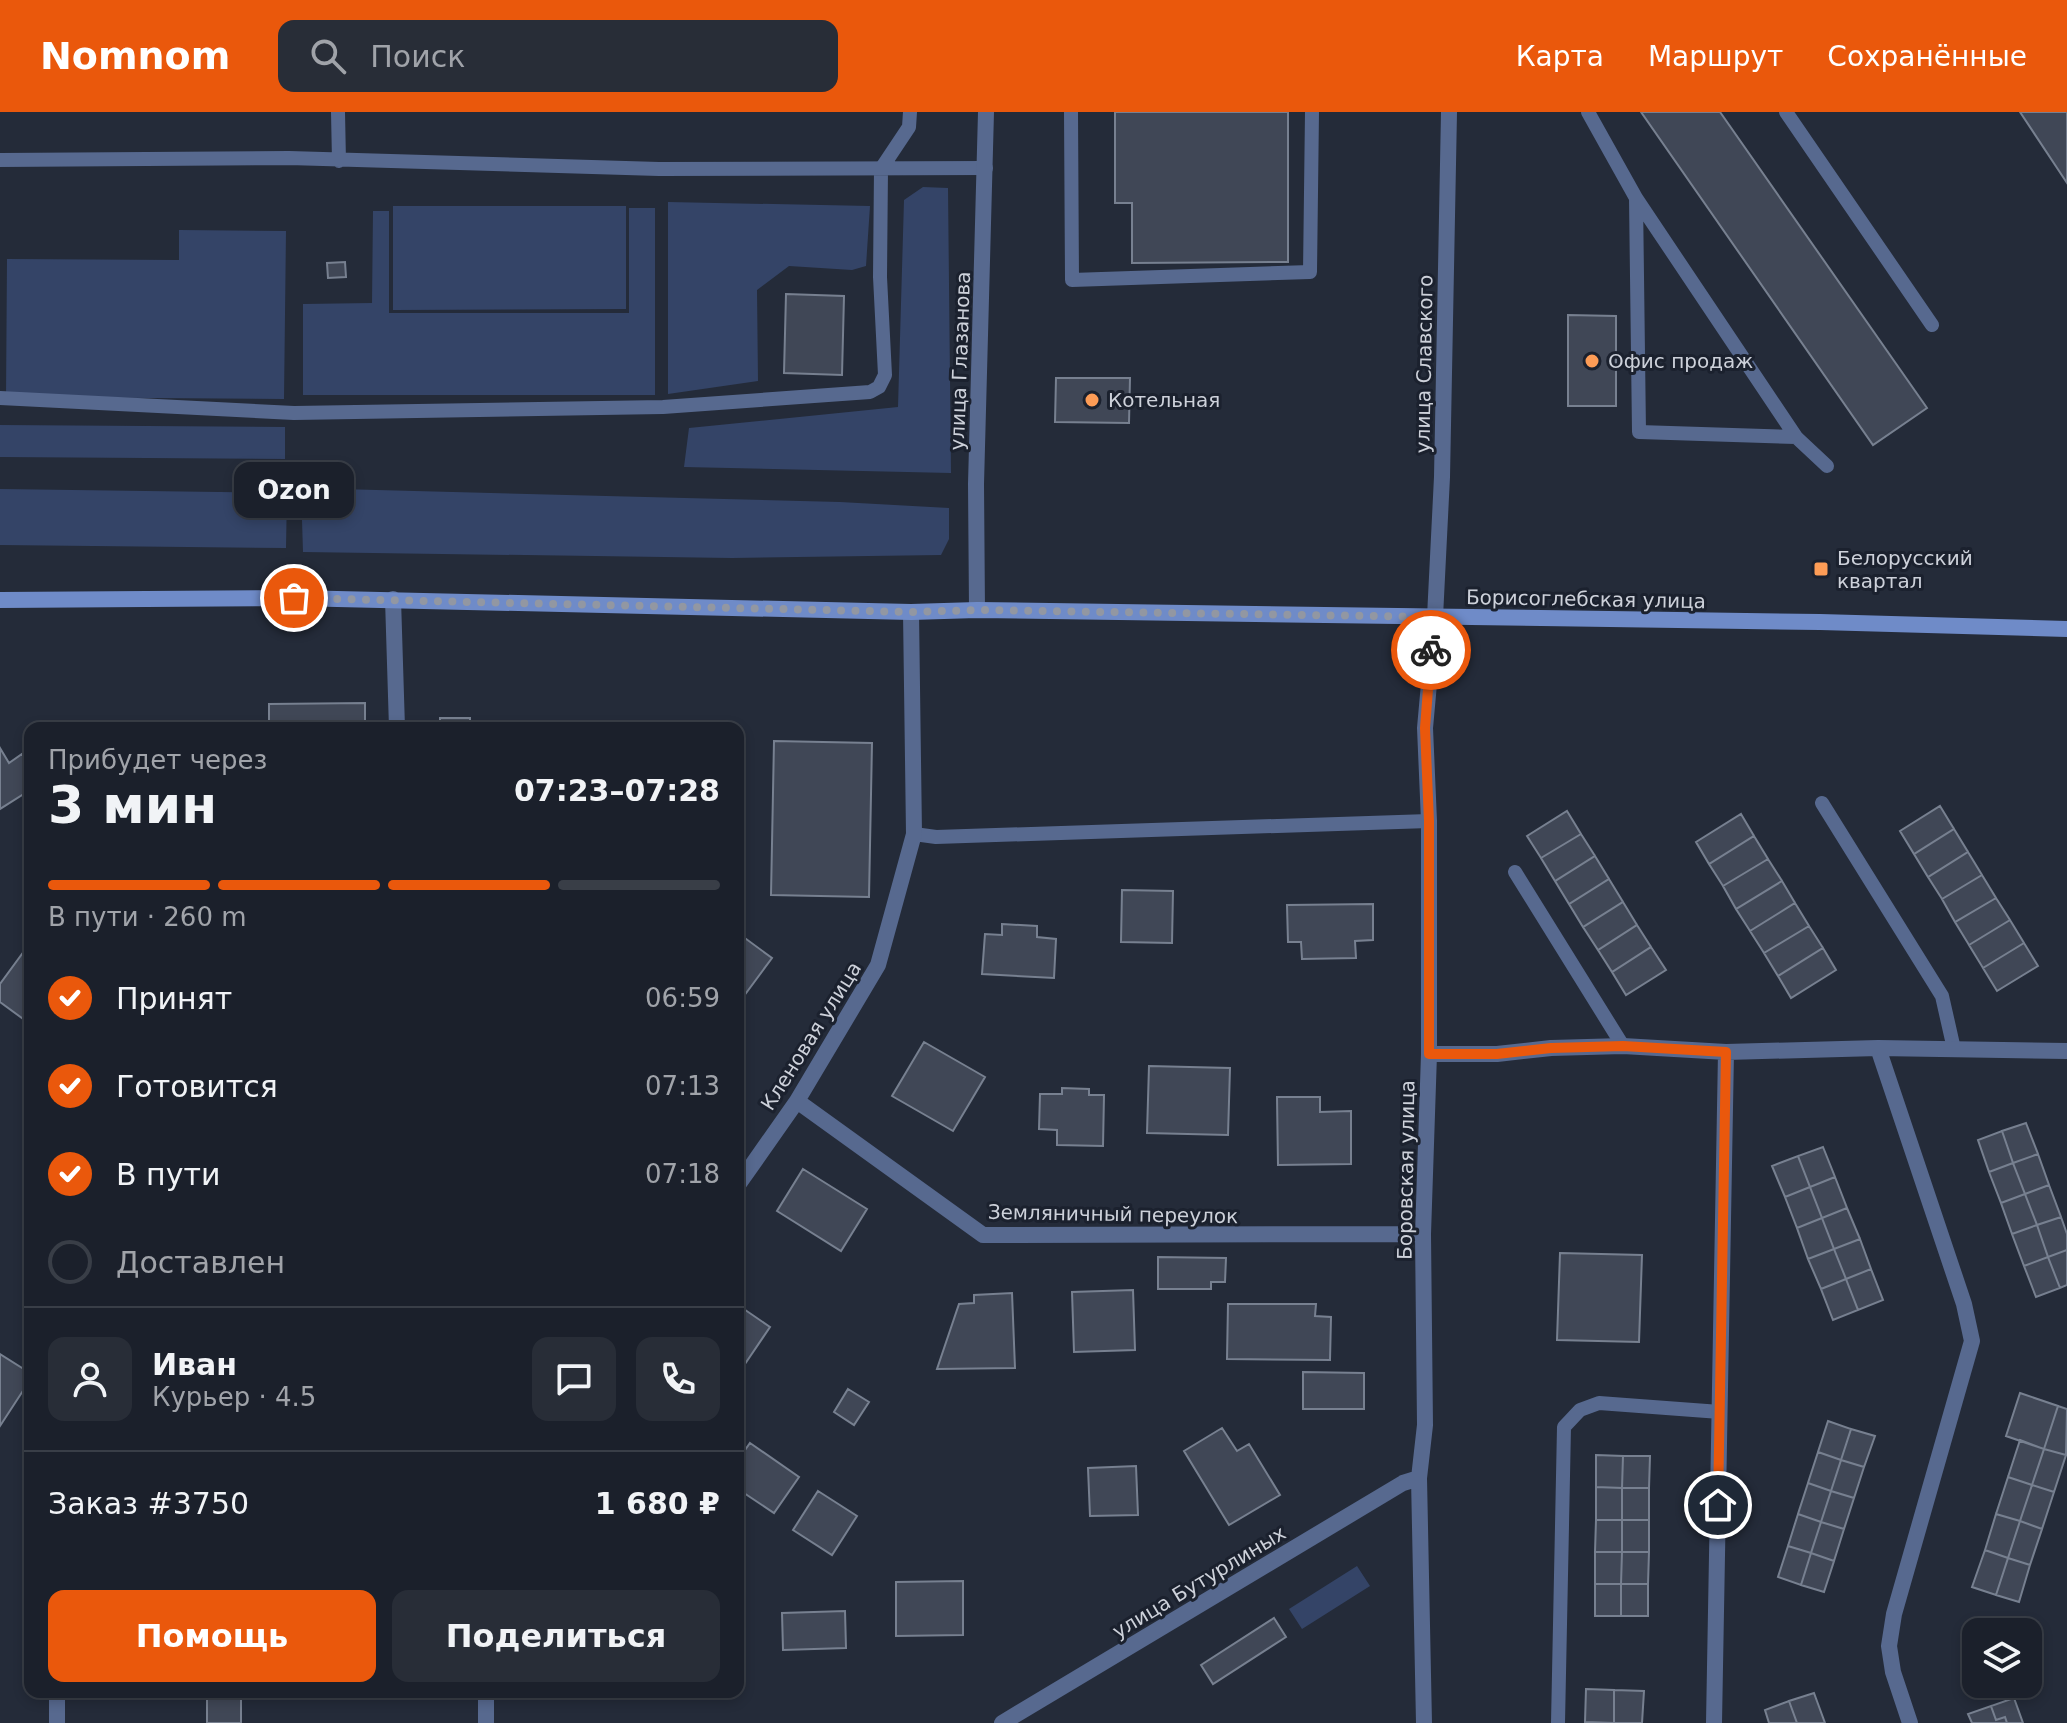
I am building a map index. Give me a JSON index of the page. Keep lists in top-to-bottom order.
{
  "streets": {
    "street": [
      "улица Глазанова",
      "улица Славского",
      "Борисоглебская улица",
      "Кленовая улица",
      "Боровская улица",
      "Земляничный переулок",
      "улица Бутурлиных"
    ]
  },
  "crossings": [
    ["улица Глазанова", "Борисоглебская улица"],
    ["улица Славского", "Борисоглебская улица"],
    ["улица Славского", "Боровская улица"],
    ["Борисоглебская улица", "Кленовая улица"],
    ["Борисоглебская улица", "Боровская улица"],
    ["Кленовая улица", "Земляничный переулок"],
    ["Боровская улица", "Земляничный переулок"],
    ["Боровская улица", "улица Бутурлиных"]
  ],
  "places": {
    "other": ["Офис продаж", "Котельная", "Ozon"],
    "transit": ["Белорусский квартал"]
  },
  "page": {
    "header": "Nomnom",
    "search": "Поиск",
    "nav": ["Карта", "Маршрут", "Сохранённые"],
    "bubble": "Ozon",
    "heading": ["3 мин", "Прибудет через", "07:23–07:28"],
    "panel": [
      "Иван",
      "Курьер · 4.5",
      "Заказ #3750",
      "1 680 ₽"
    ],
    "bar": "В пути · 260 m",
    "list": [
      ["Принят", "06:59"],
      ["Готовится", "07:13"],
      ["В пути", "07:18"],
      "Доставлен"
    ],
    "buttons": ["Помощь", "Поделиться"]
  }
}
